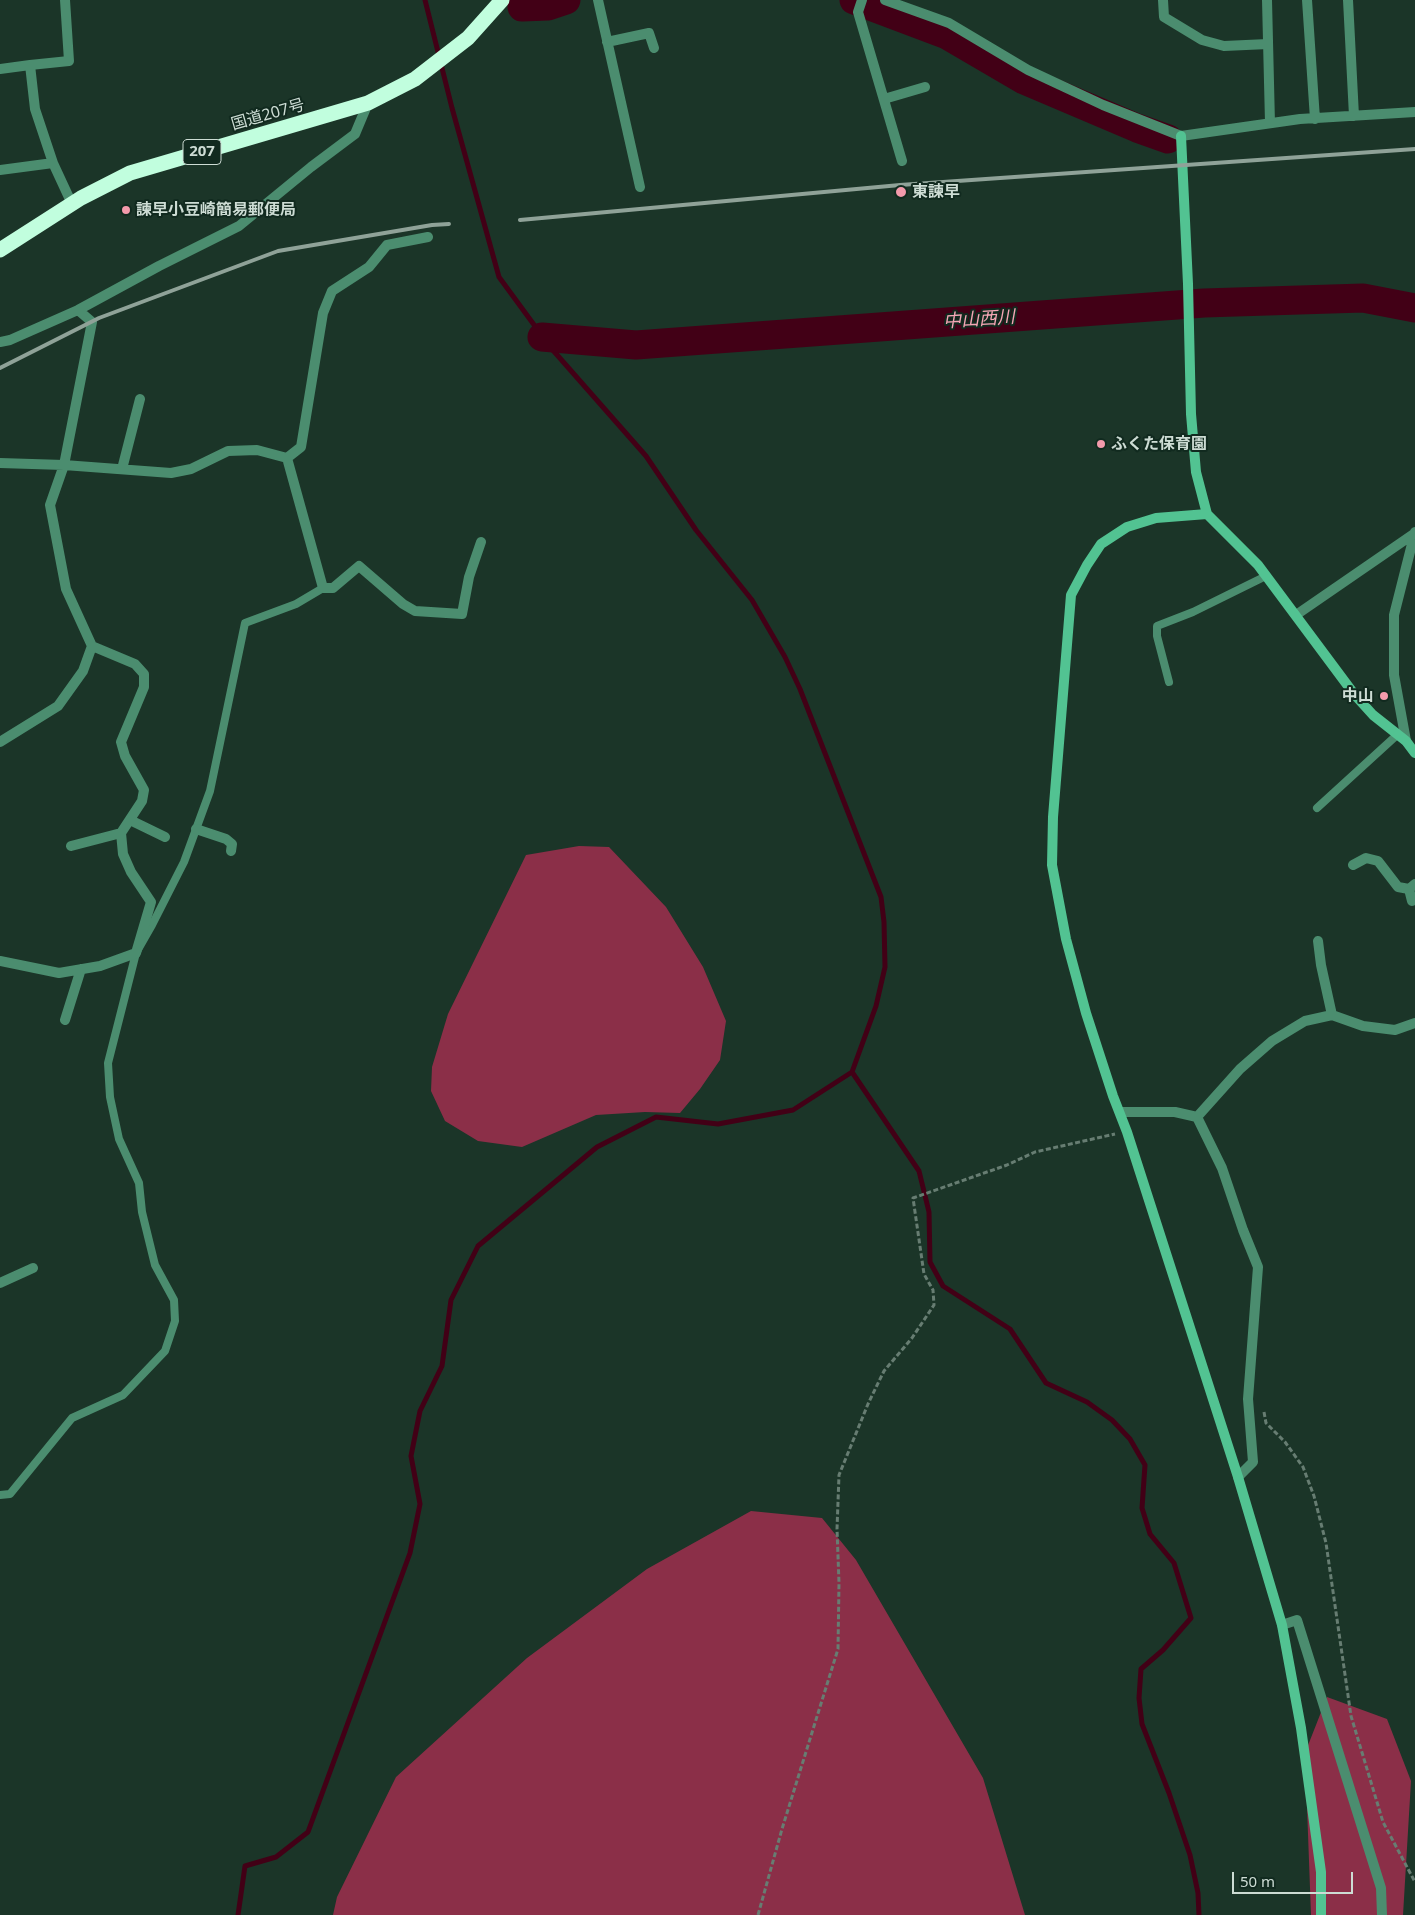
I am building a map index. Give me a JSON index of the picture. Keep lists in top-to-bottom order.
{
  "streets": {
    "highway": ["国道207号", "207"]
  },
  "water": ["中山西川"],
  "places": [
    "東諫早",
    "諫早小豆崎簡易郵便局",
    "ふくた保育園",
    "中山"
  ],
  "scale_bar": "50 m"
}
